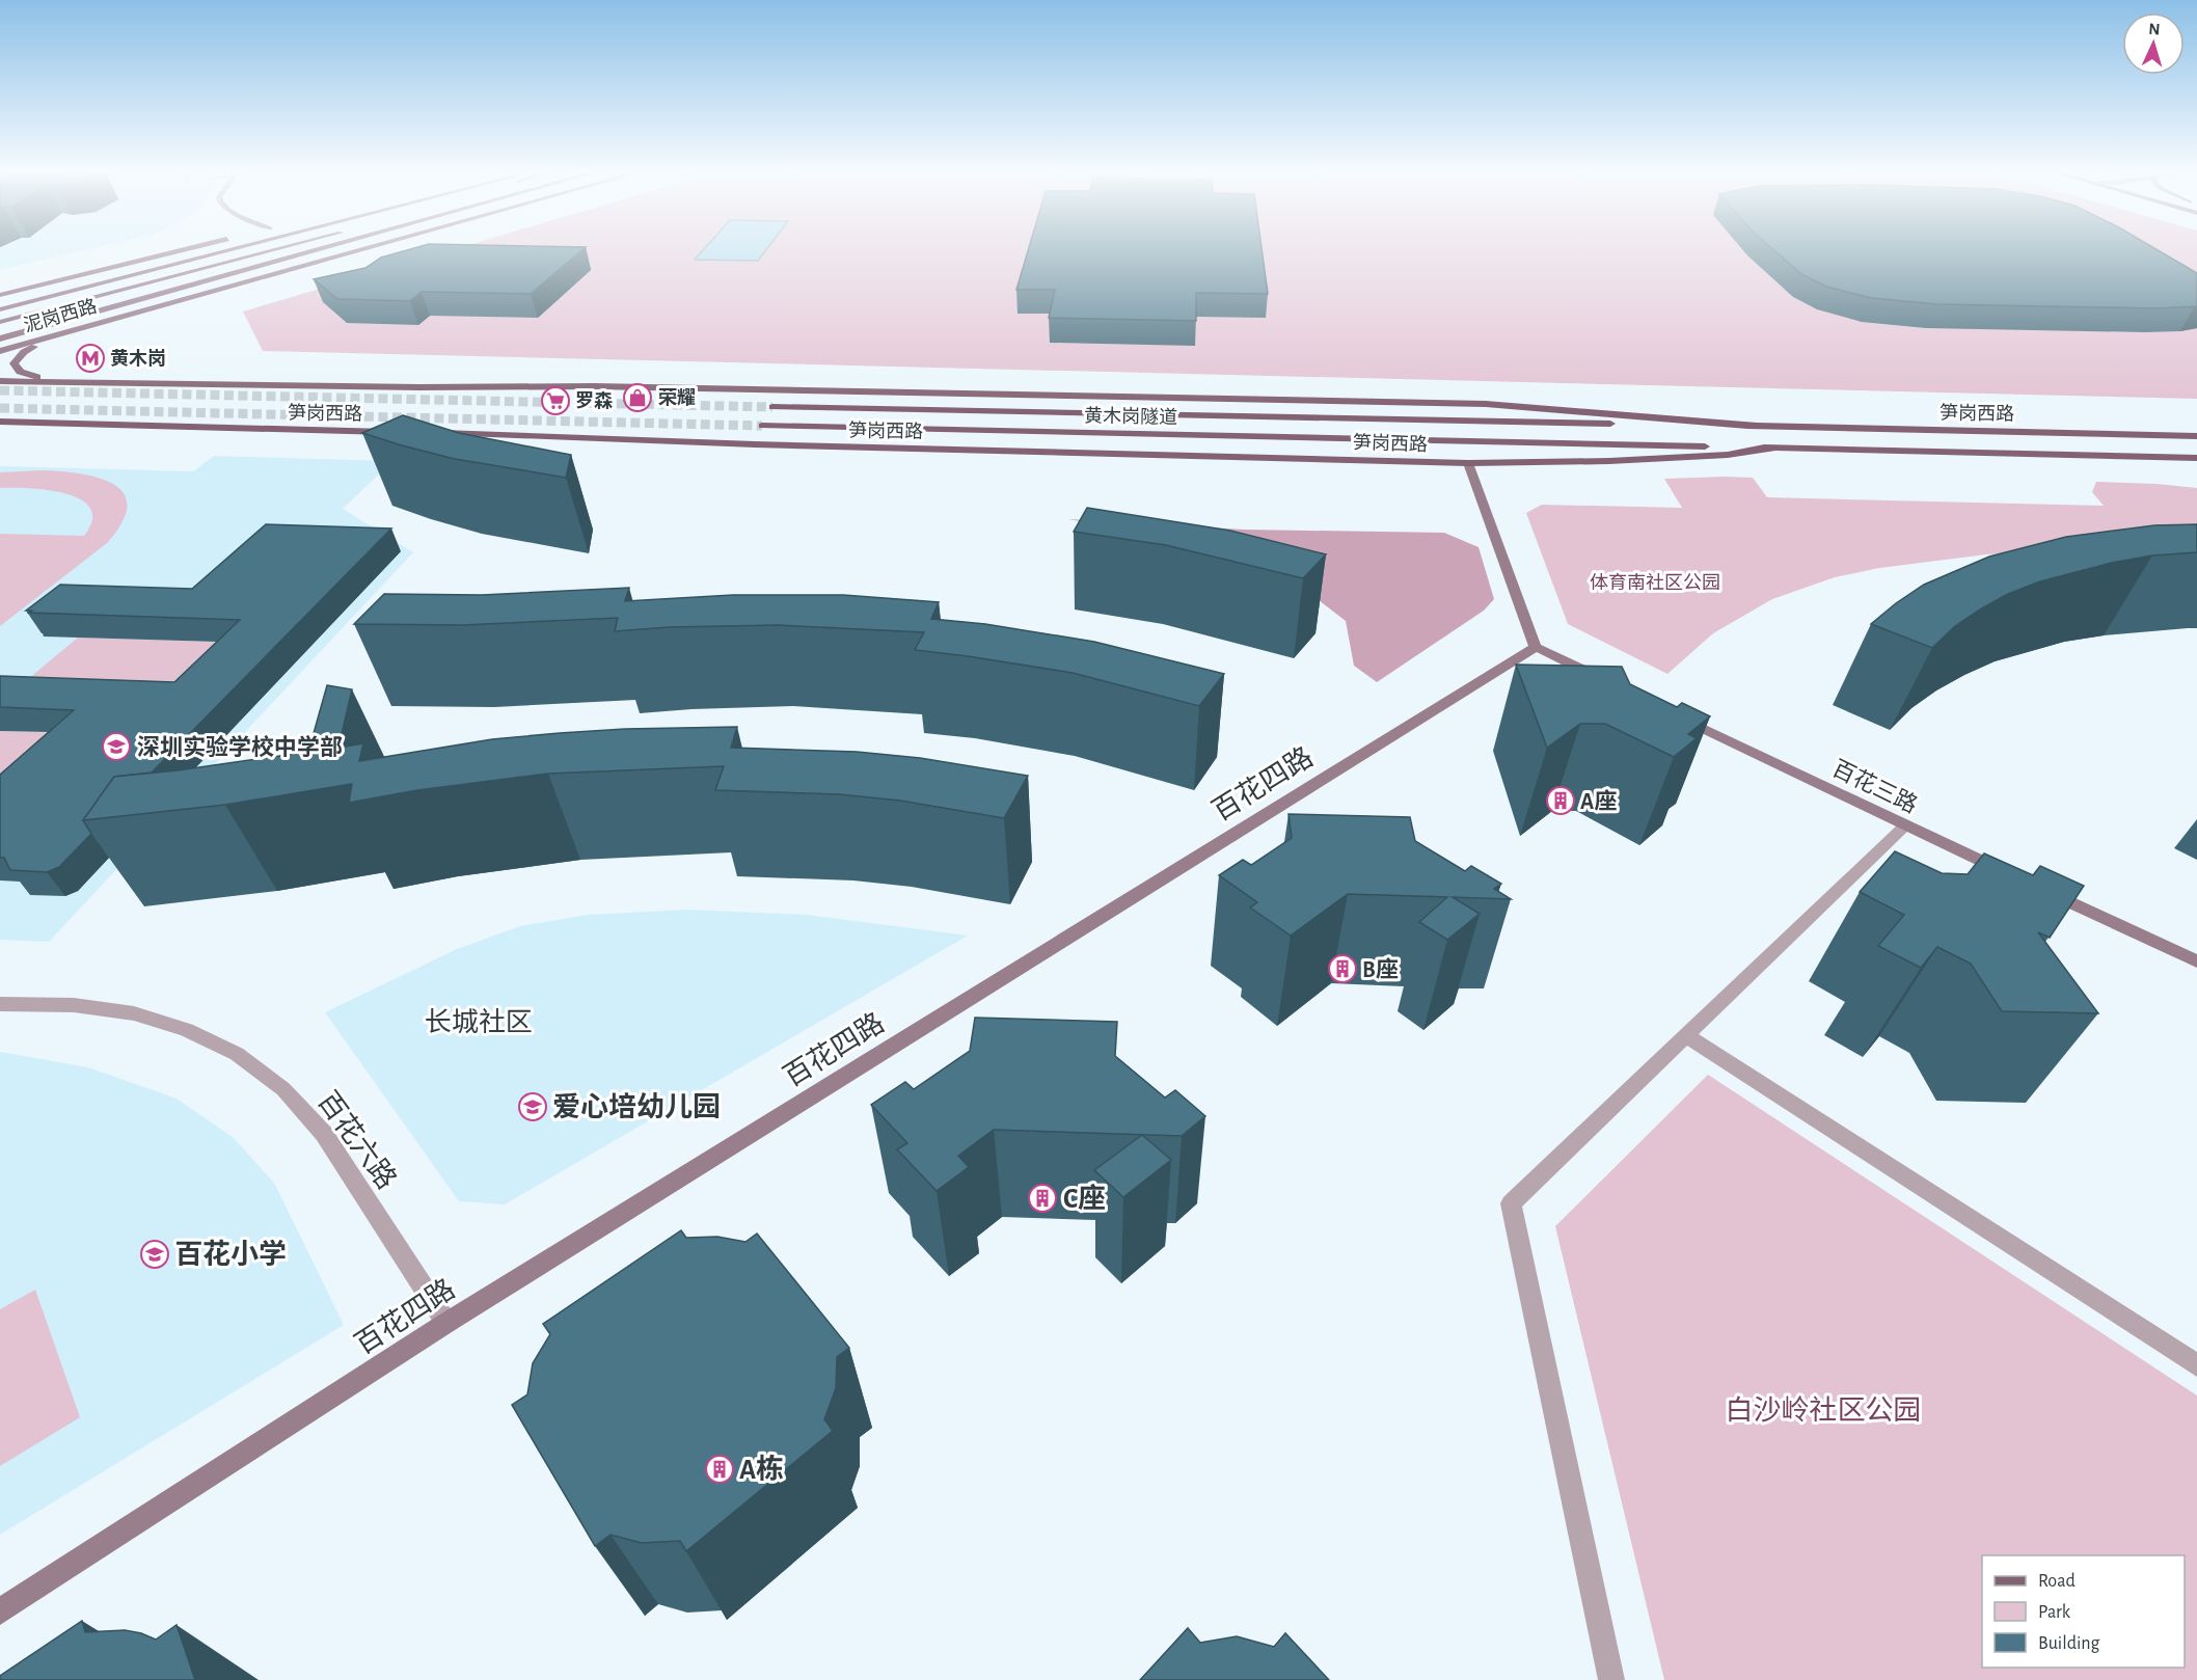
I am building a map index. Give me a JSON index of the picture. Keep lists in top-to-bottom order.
{
  "streets": {
    "main road": ["泥岗西路", "笋岗西路", "黄木岗隧道"],
    "street": ["百花四路", "百花三路", "百花六路"]
  },
  "crossings": [
    ["笋岗西路", "黄木岗隧道"],
    ["百花四路", "百花六路"]
  ],
  "districts": ["长城社区"],
  "parks": ["体育南社区公园", "白沙岭社区公园"],
  "places": {
    "metro station": ["黄木岗"],
    "shop": ["荣耀"],
    "supermarket": ["罗森"],
    "school or university": ["深圳实验学校中学部", "爱心培幼儿园", "百花小学"],
    "building": [
      "A座",
      "B座",
      "C座",
      "A栋"
    ]
  },
  "legend": ["Road", "Park", "Building"],
  "north": "top"
}
